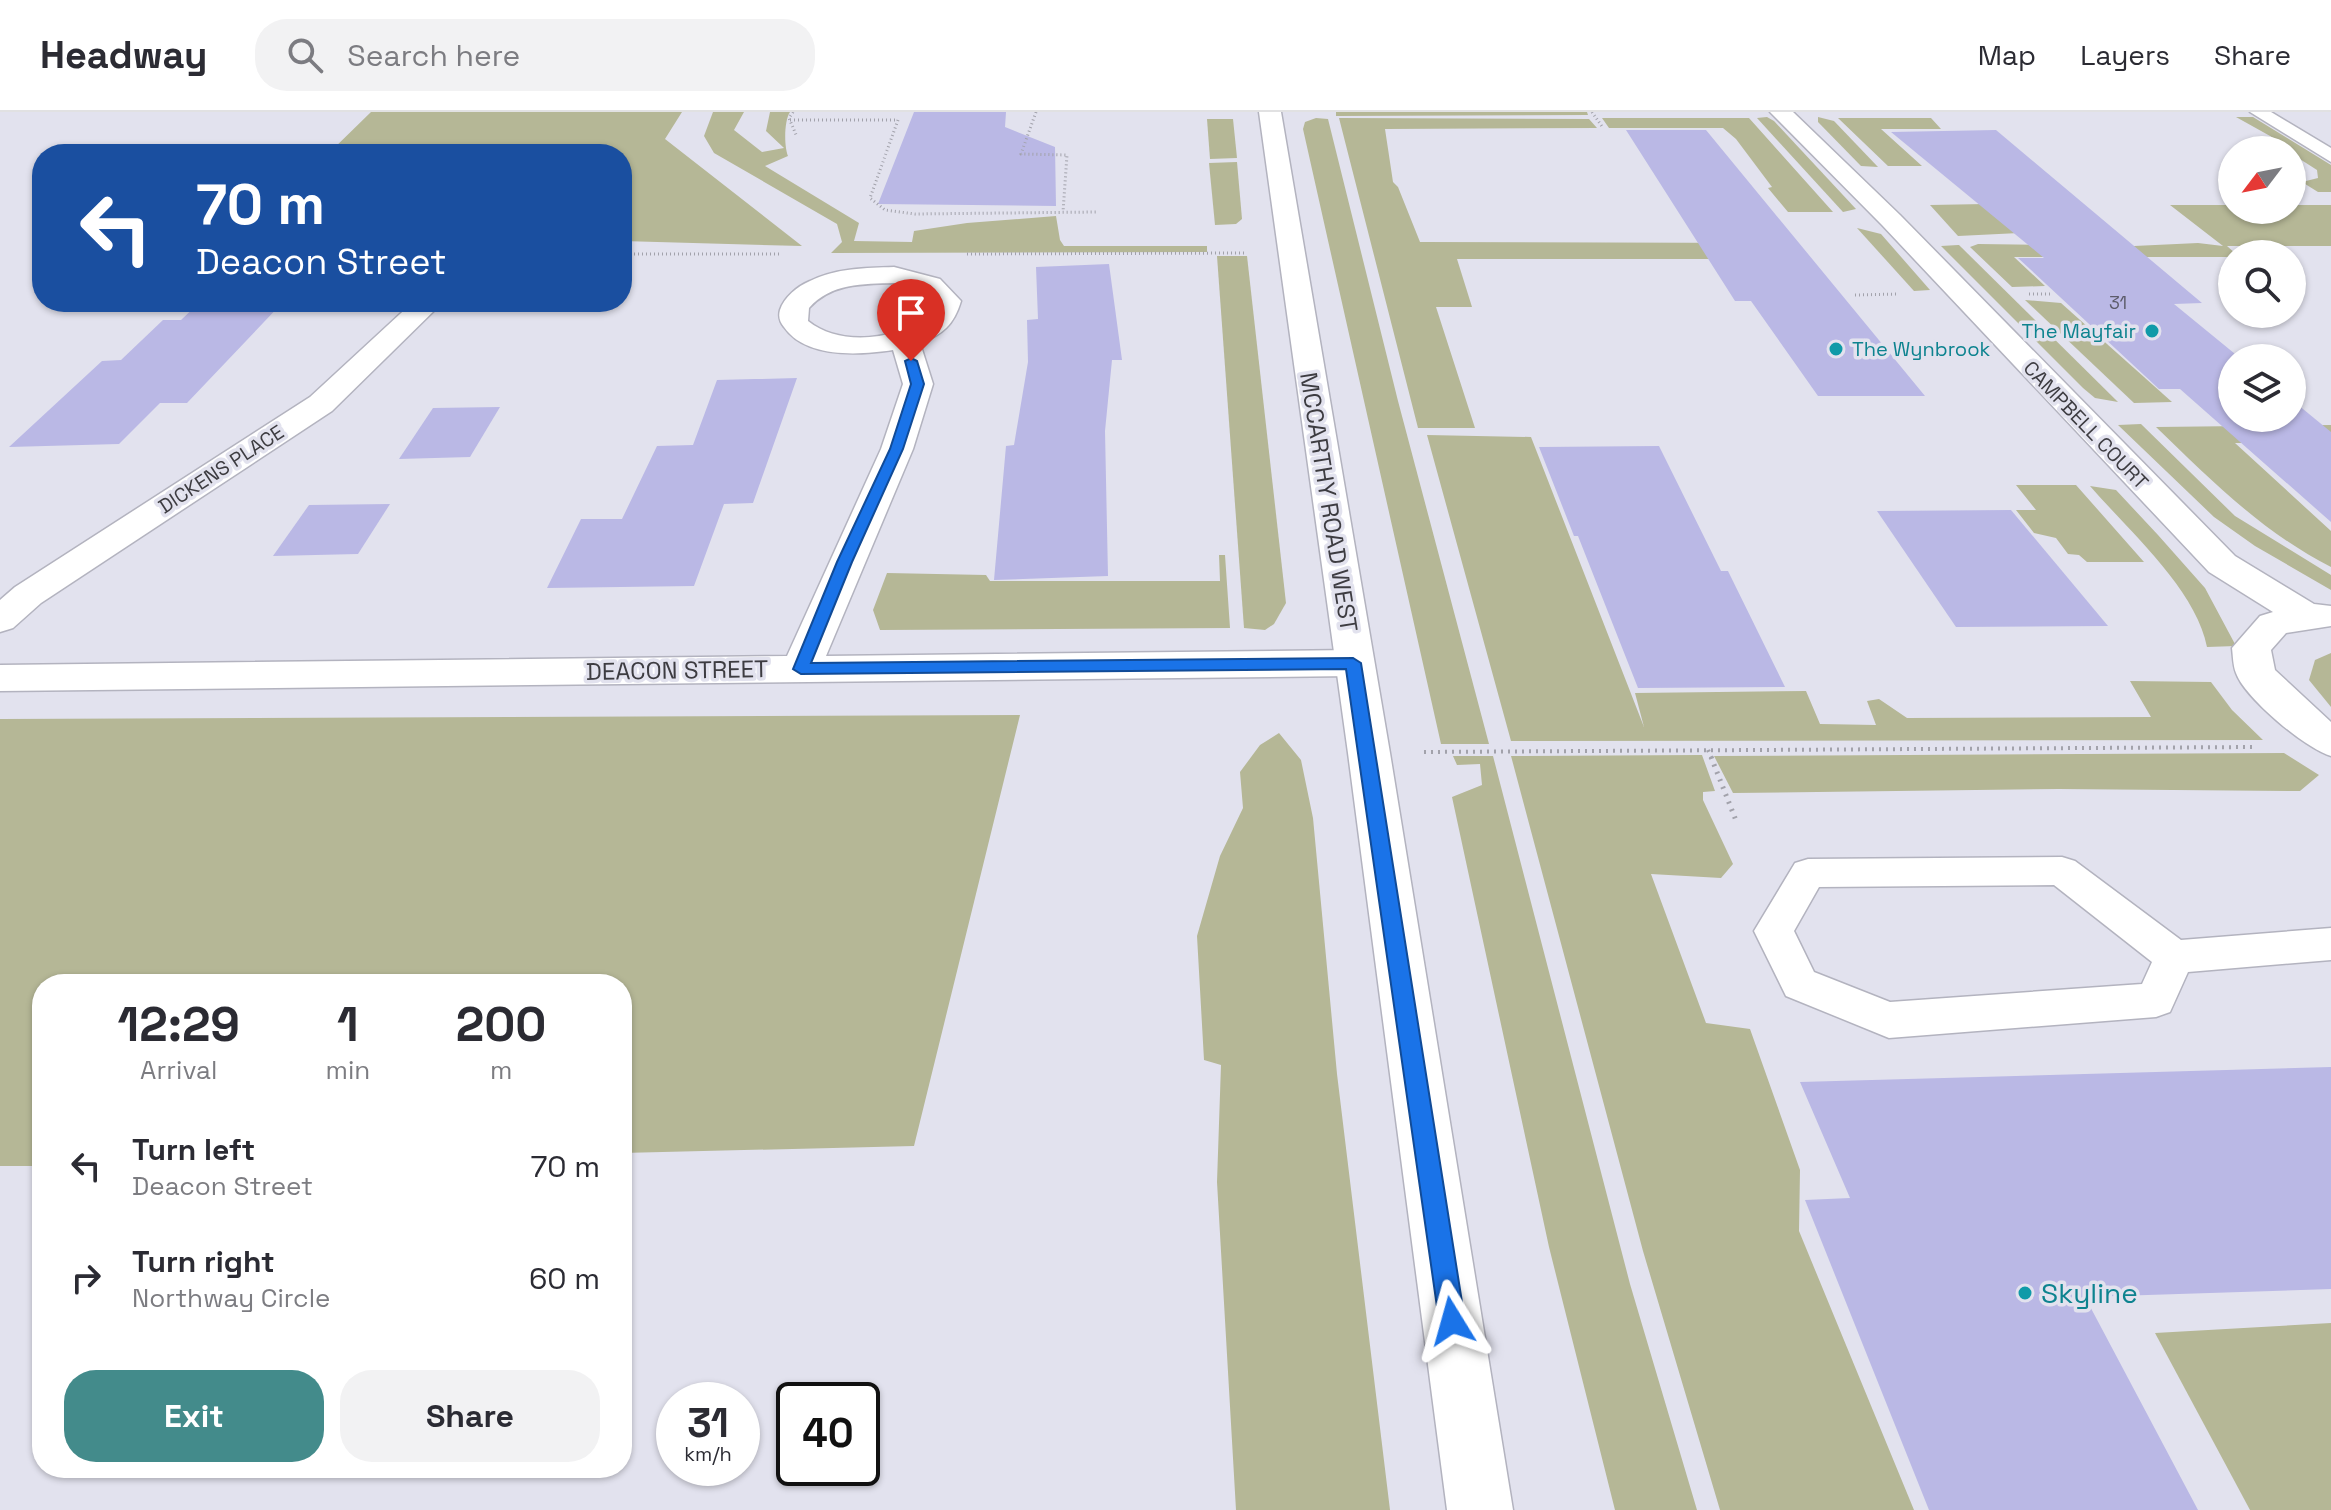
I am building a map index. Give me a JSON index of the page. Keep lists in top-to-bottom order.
{
  "streets": {
    "street": [
      "CAMPBELL COURT",
      "DICKENS PLACE",
      "MCCARTHY ROAD WEST",
      "DEACON STREET"
    ]
  },
  "crossings": [
    ["MCCARTHY ROAD WEST", "DEACON STREET"]
  ],
  "places": ["The Mayfair", "The Wynbrook", "Skyline"],
  "house_numbers": ["31"],
  "north": "bottom left",
  "page": {
    "header": "Headway",
    "search": "Search here",
    "nav": ["Map", "Layers", "Share"],
    "turn": ["70 m", "Deacon Street"],
    "eta": [
      "12:29",
      "Arrival",
      "1",
      "min",
      "200",
      "m"
    ],
    "list": [
      {
        "name": "Turn left",
        "note": "Deacon Street",
        "value": "70 m"
      },
      {
        "name": "Turn right",
        "note": "Northway Circle",
        "value": "60 m"
      }
    ],
    "buttons": ["Exit", "Share"],
    "speed": "31 km/h",
    "limit": "40"
  }
}
